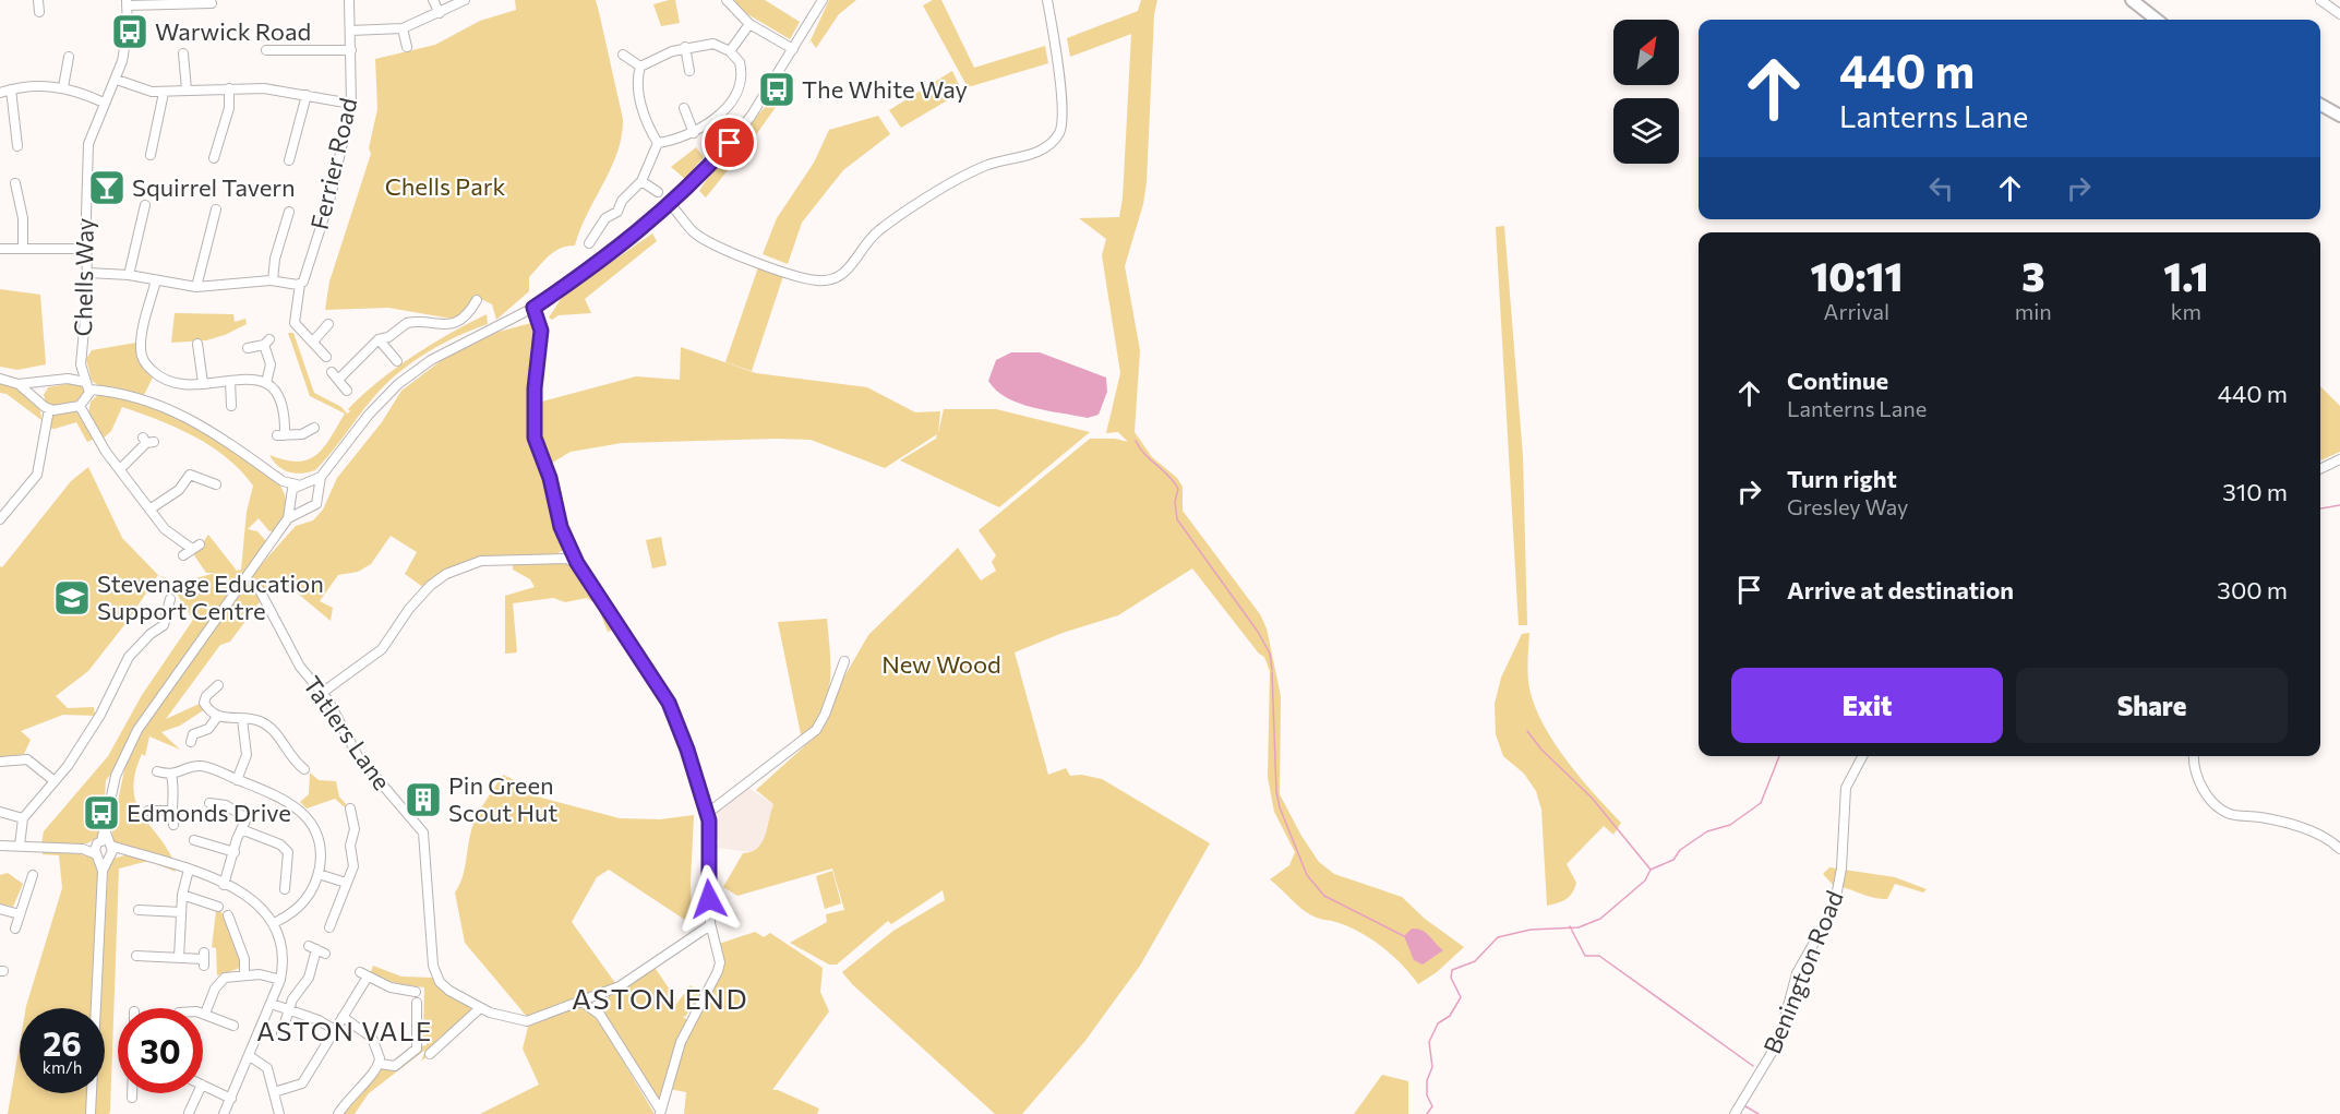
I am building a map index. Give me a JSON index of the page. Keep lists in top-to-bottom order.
{
  "streets": {
    "street": [
      "Ferrier Road",
      "Chells Way",
      "Tatlers Lane",
      "Benington Road"
    ]
  },
  "districts": ["ASTON END", "ASTON VALE"],
  "parks": ["Chells Park", "New Wood"],
  "places": {
    "bus stop": ["Warwick Road", "The White Way", "Edmonds Drive"],
    "bar": ["Squirrel Tavern"],
    "school or university": ["Stevenage Education Support Centre"],
    "building": ["Pin Green Scout Hut"]
  },
  "north": "top right",
  "page": {
    "turn": ["440 m", "Lanterns Lane"],
    "eta": [
      "10:11",
      "Arrival",
      "3",
      "min",
      "1.1",
      "km"
    ],
    "list": [
      {
        "name": "Continue",
        "note": "Lanterns Lane",
        "value": "440 m"
      },
      {
        "name": "Turn right",
        "note": "Gresley Way",
        "value": "310 m"
      },
      {
        "name": "Arrive at destination",
        "value": "300 m"
      }
    ],
    "buttons": ["Exit", "Share"],
    "speed": "26 km/h",
    "limit": "30"
  }
}
